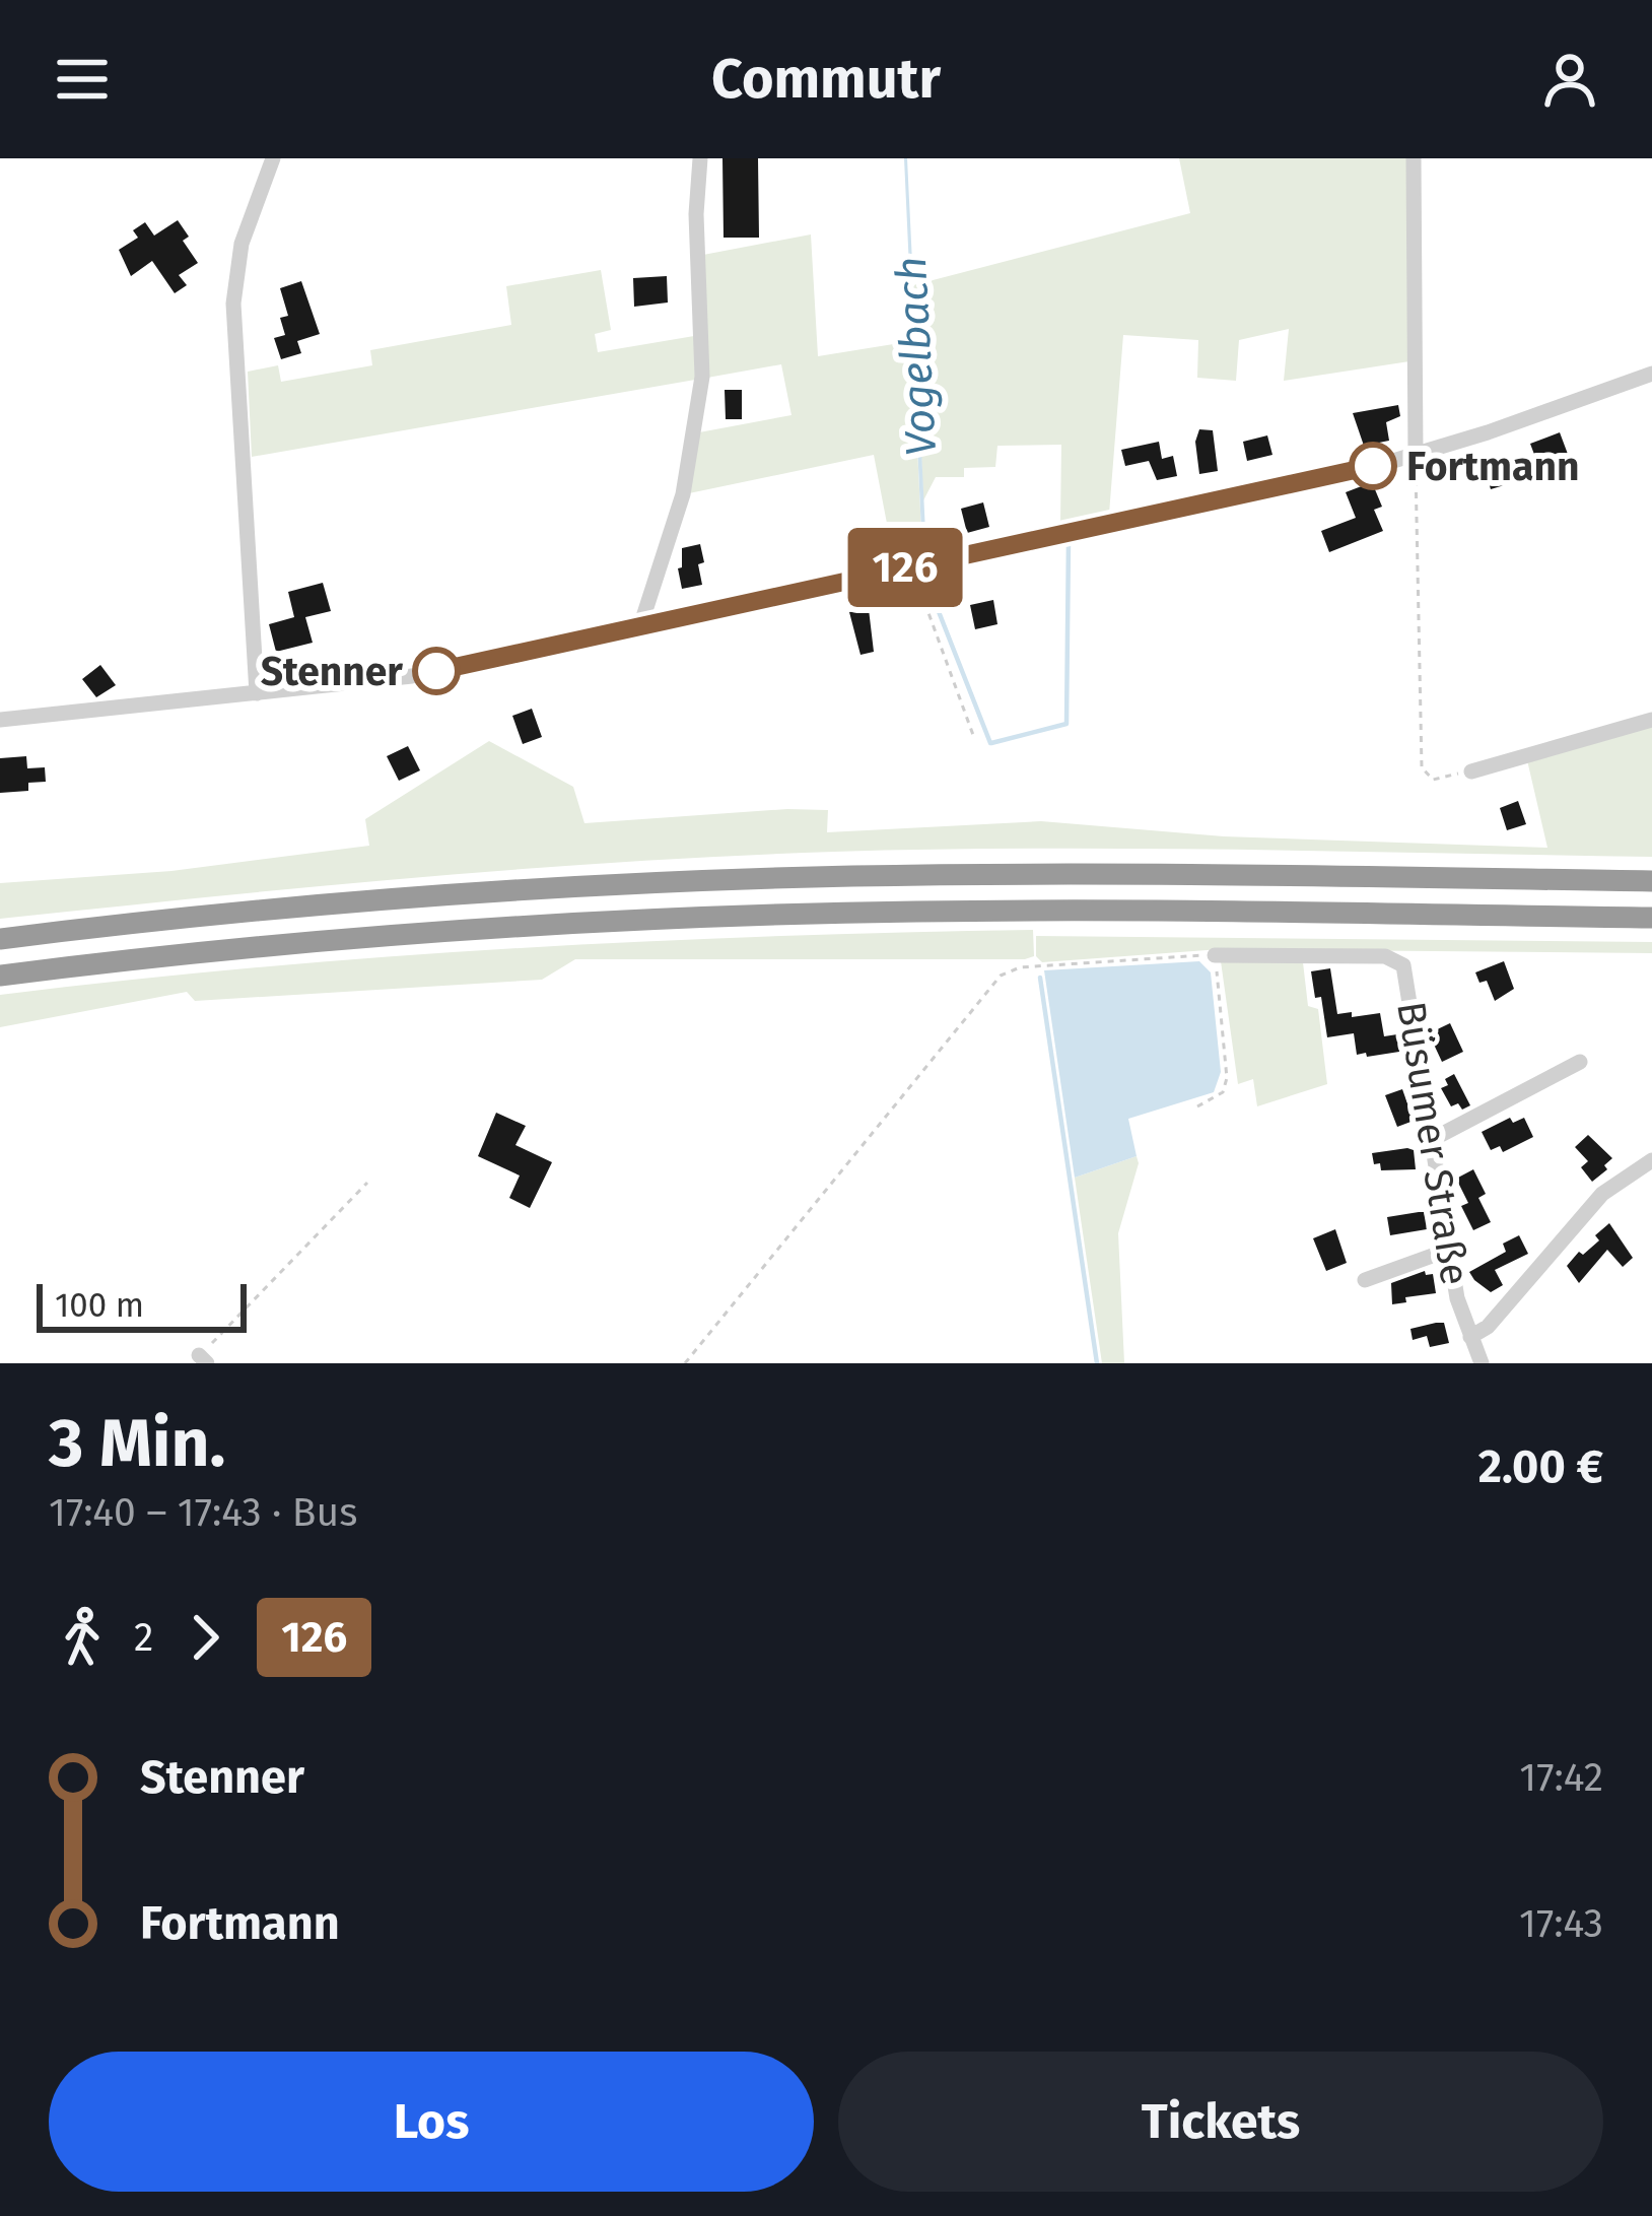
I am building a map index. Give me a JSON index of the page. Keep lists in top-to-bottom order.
{
  "streets": {
    "street": ["Büsumer Straße"]
  },
  "water": ["Vogelbach"],
  "places": ["Fortmann", "Stenner"],
  "lines": ["bus line 126"],
  "scale_bar": "100 m",
  "page": {
    "header": "Commutr",
    "on_map": "126",
    "scale": "100 m",
    "heading": ["3 Min.", "17:40 – 17:43 · Bus", "2.00 €"],
    "legs": ["2", "126"],
    "list": [
      {
        "name": "Stenner",
        "value": "17:42"
      },
      {
        "name": "Fortmann",
        "value": "17:43"
      }
    ],
    "buttons": ["Los", "Tickets"]
  }
}
